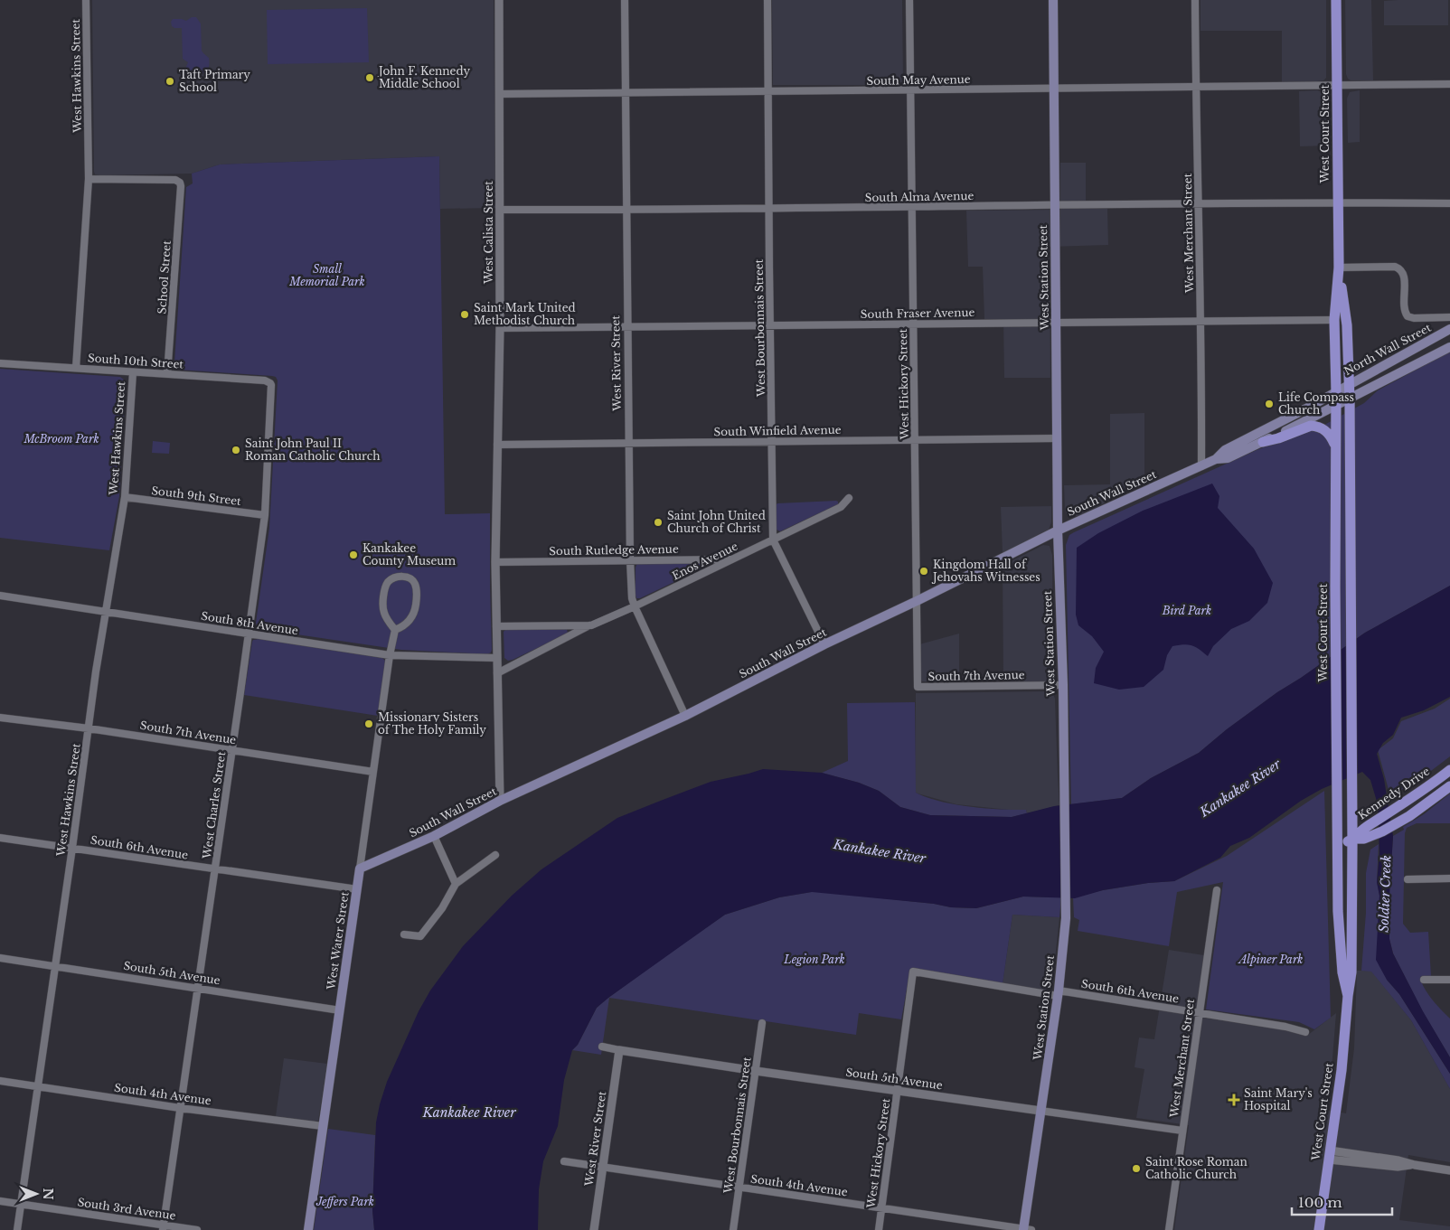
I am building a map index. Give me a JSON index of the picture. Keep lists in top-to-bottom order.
{
  "streets": {
    "main road": [
      "West Court Street",
      "West Station Street",
      "North Wall Street",
      "South Wall Street",
      "Kennedy Drive",
      "West Water Street"
    ],
    "street": [
      "West Hawkins Street",
      "South May Avenue",
      "South Alma Avenue",
      "West Calista Street",
      "West Merchant Street",
      "School Street",
      "South Fraser Avenue",
      "West Bourbonnais Street",
      "South 10th Street",
      "West River Street",
      "West Hickory Street",
      "South Winfield Avenue",
      "South 9th Street",
      "South Rutledge Avenue",
      "Enos Avenue",
      "South 8th Avenue",
      "South 7th Avenue",
      "West Charles Street",
      "South 6th Avenue",
      "South 5th Avenue",
      "South 4th Avenue",
      "South 3rd Avenue"
    ]
  },
  "crossings": [
    ["West Hawkins Street", "School Street"],
    ["West Hawkins Street", "South 10th Street"],
    ["West Hawkins Street", "South 9th Street"],
    ["West Hawkins Street", "South 8th Avenue"],
    ["West Hawkins Street", "South 7th Avenue"],
    ["West Hawkins Street", "South 6th Avenue"],
    ["West Hawkins Street", "South 5th Avenue"],
    ["West Hawkins Street", "South 4th Avenue"],
    ["West Hawkins Street", "South 3rd Avenue"],
    ["South May Avenue", "West Court Street"],
    ["South May Avenue", "West Calista Street"],
    ["South May Avenue", "West Merchant Street"],
    ["South May Avenue", "West Station Street"],
    ["South May Avenue", "West Bourbonnais Street"],
    ["South May Avenue", "West River Street"],
    ["South May Avenue", "West Hickory Street"],
    ["West Court Street", "South Alma Avenue"],
    ["West Court Street", "South Fraser Avenue"],
    ["West Court Street", "North Wall Street"],
    ["West Court Street", "South Wall Street"],
    ["West Court Street", "Kennedy Drive"],
    ["South Alma Avenue", "West Calista Street"],
    ["South Alma Avenue", "West Merchant Street"],
    ["South Alma Avenue", "West Station Street"],
    ["South Alma Avenue", "West Bourbonnais Street"],
    ["South Alma Avenue", "West River Street"],
    ["South Alma Avenue", "West Hickory Street"],
    ["West Calista Street", "South Fraser Avenue"],
    ["West Calista Street", "South Winfield Avenue"],
    ["West Calista Street", "South Wall Street"],
    ["West Calista Street", "South Rutledge Avenue"],
    ["West Calista Street", "Enos Avenue"],
    ["West Calista Street", "South 8th Avenue"],
    ["West Merchant Street", "South Fraser Avenue"],
    ["West Merchant Street", "South Wall Street"],
    ["West Merchant Street", "South 6th Avenue"],
    ["West Merchant Street", "South 5th Avenue"],
    ["School Street", "South 10th Street"],
    ["West Station Street", "South Fraser Avenue"],
    ["West Station Street", "South Winfield Avenue"],
    ["West Station Street", "South Wall Street"],
    ["West Station Street", "South 7th Avenue"],
    ["West Station Street", "South 6th Avenue"],
    ["West Station Street", "South 5th Avenue"],
    ["West Station Street", "South 4th Avenue"],
    ["South Fraser Avenue", "West Bourbonnais Street"],
    ["South Fraser Avenue", "West River Street"],
    ["South Fraser Avenue", "West Hickory Street"],
    ["West Bourbonnais Street", "South Winfield Avenue"],
    ["West Bourbonnais Street", "South Wall Street"],
    ["West Bourbonnais Street", "Enos Avenue"],
    ["West Bourbonnais Street", "South 5th Avenue"],
    ["West Bourbonnais Street", "South 4th Avenue"],
    ["North Wall Street", "South Wall Street"],
    ["South 10th Street", "West Charles Street"],
    ["West River Street", "South Winfield Avenue"],
    ["West River Street", "South Wall Street"],
    ["West River Street", "South Rutledge Avenue"],
    ["West River Street", "Enos Avenue"],
    ["West River Street", "South 5th Avenue"],
    ["West River Street", "South 4th Avenue"],
    ["West Hickory Street", "South Winfield Avenue"],
    ["West Hickory Street", "South Wall Street"],
    ["West Hickory Street", "South 7th Avenue"],
    ["West Hickory Street", "South 6th Avenue"],
    ["West Hickory Street", "South 5th Avenue"],
    ["West Hickory Street", "South 4th Avenue"],
    ["South Wall Street", "West Water Street"],
    ["South 9th Street", "West Charles Street"],
    ["South Rutledge Avenue", "Enos Avenue"],
    ["South 8th Avenue", "West Charles Street"],
    ["South 8th Avenue", "West Water Street"],
    ["South 7th Avenue", "West Charles Street"],
    ["South 7th Avenue", "West Water Street"],
    ["West Charles Street", "South 6th Avenue"],
    ["West Charles Street", "South 5th Avenue"],
    ["West Charles Street", "South 4th Avenue"],
    ["West Charles Street", "South 3rd Avenue"],
    ["South 6th Avenue", "West Water Street"],
    ["West Water Street", "South 5th Avenue"],
    ["West Water Street", "South 4th Avenue"]
  ],
  "water": ["Kankakee River", "Soldier Creek"],
  "parks": [
    "Small Memorial Park",
    "McBroom Park",
    "Bird Park",
    "Legion Park",
    "Alpiner Park",
    "Jeffers Park"
  ],
  "places": {
    "other": [
      "John F. Kennedy Middle School",
      "Taft Primary School",
      "Saint Mark United Methodist Church",
      "Life Compass Church",
      "Saint John Paul II Roman Catholic Church",
      "Saint John United Church of Christ",
      "Kankakee County Museum",
      "Kingdom Hall of Jehovahs Witnesses",
      "Missionary Sisters of The Holy Family",
      "Saint Rose Roman Catholic Church"
    ],
    "health": ["Saint Mary's Hospital"]
  },
  "scale_bar": "100 m",
  "north": "right"
}
